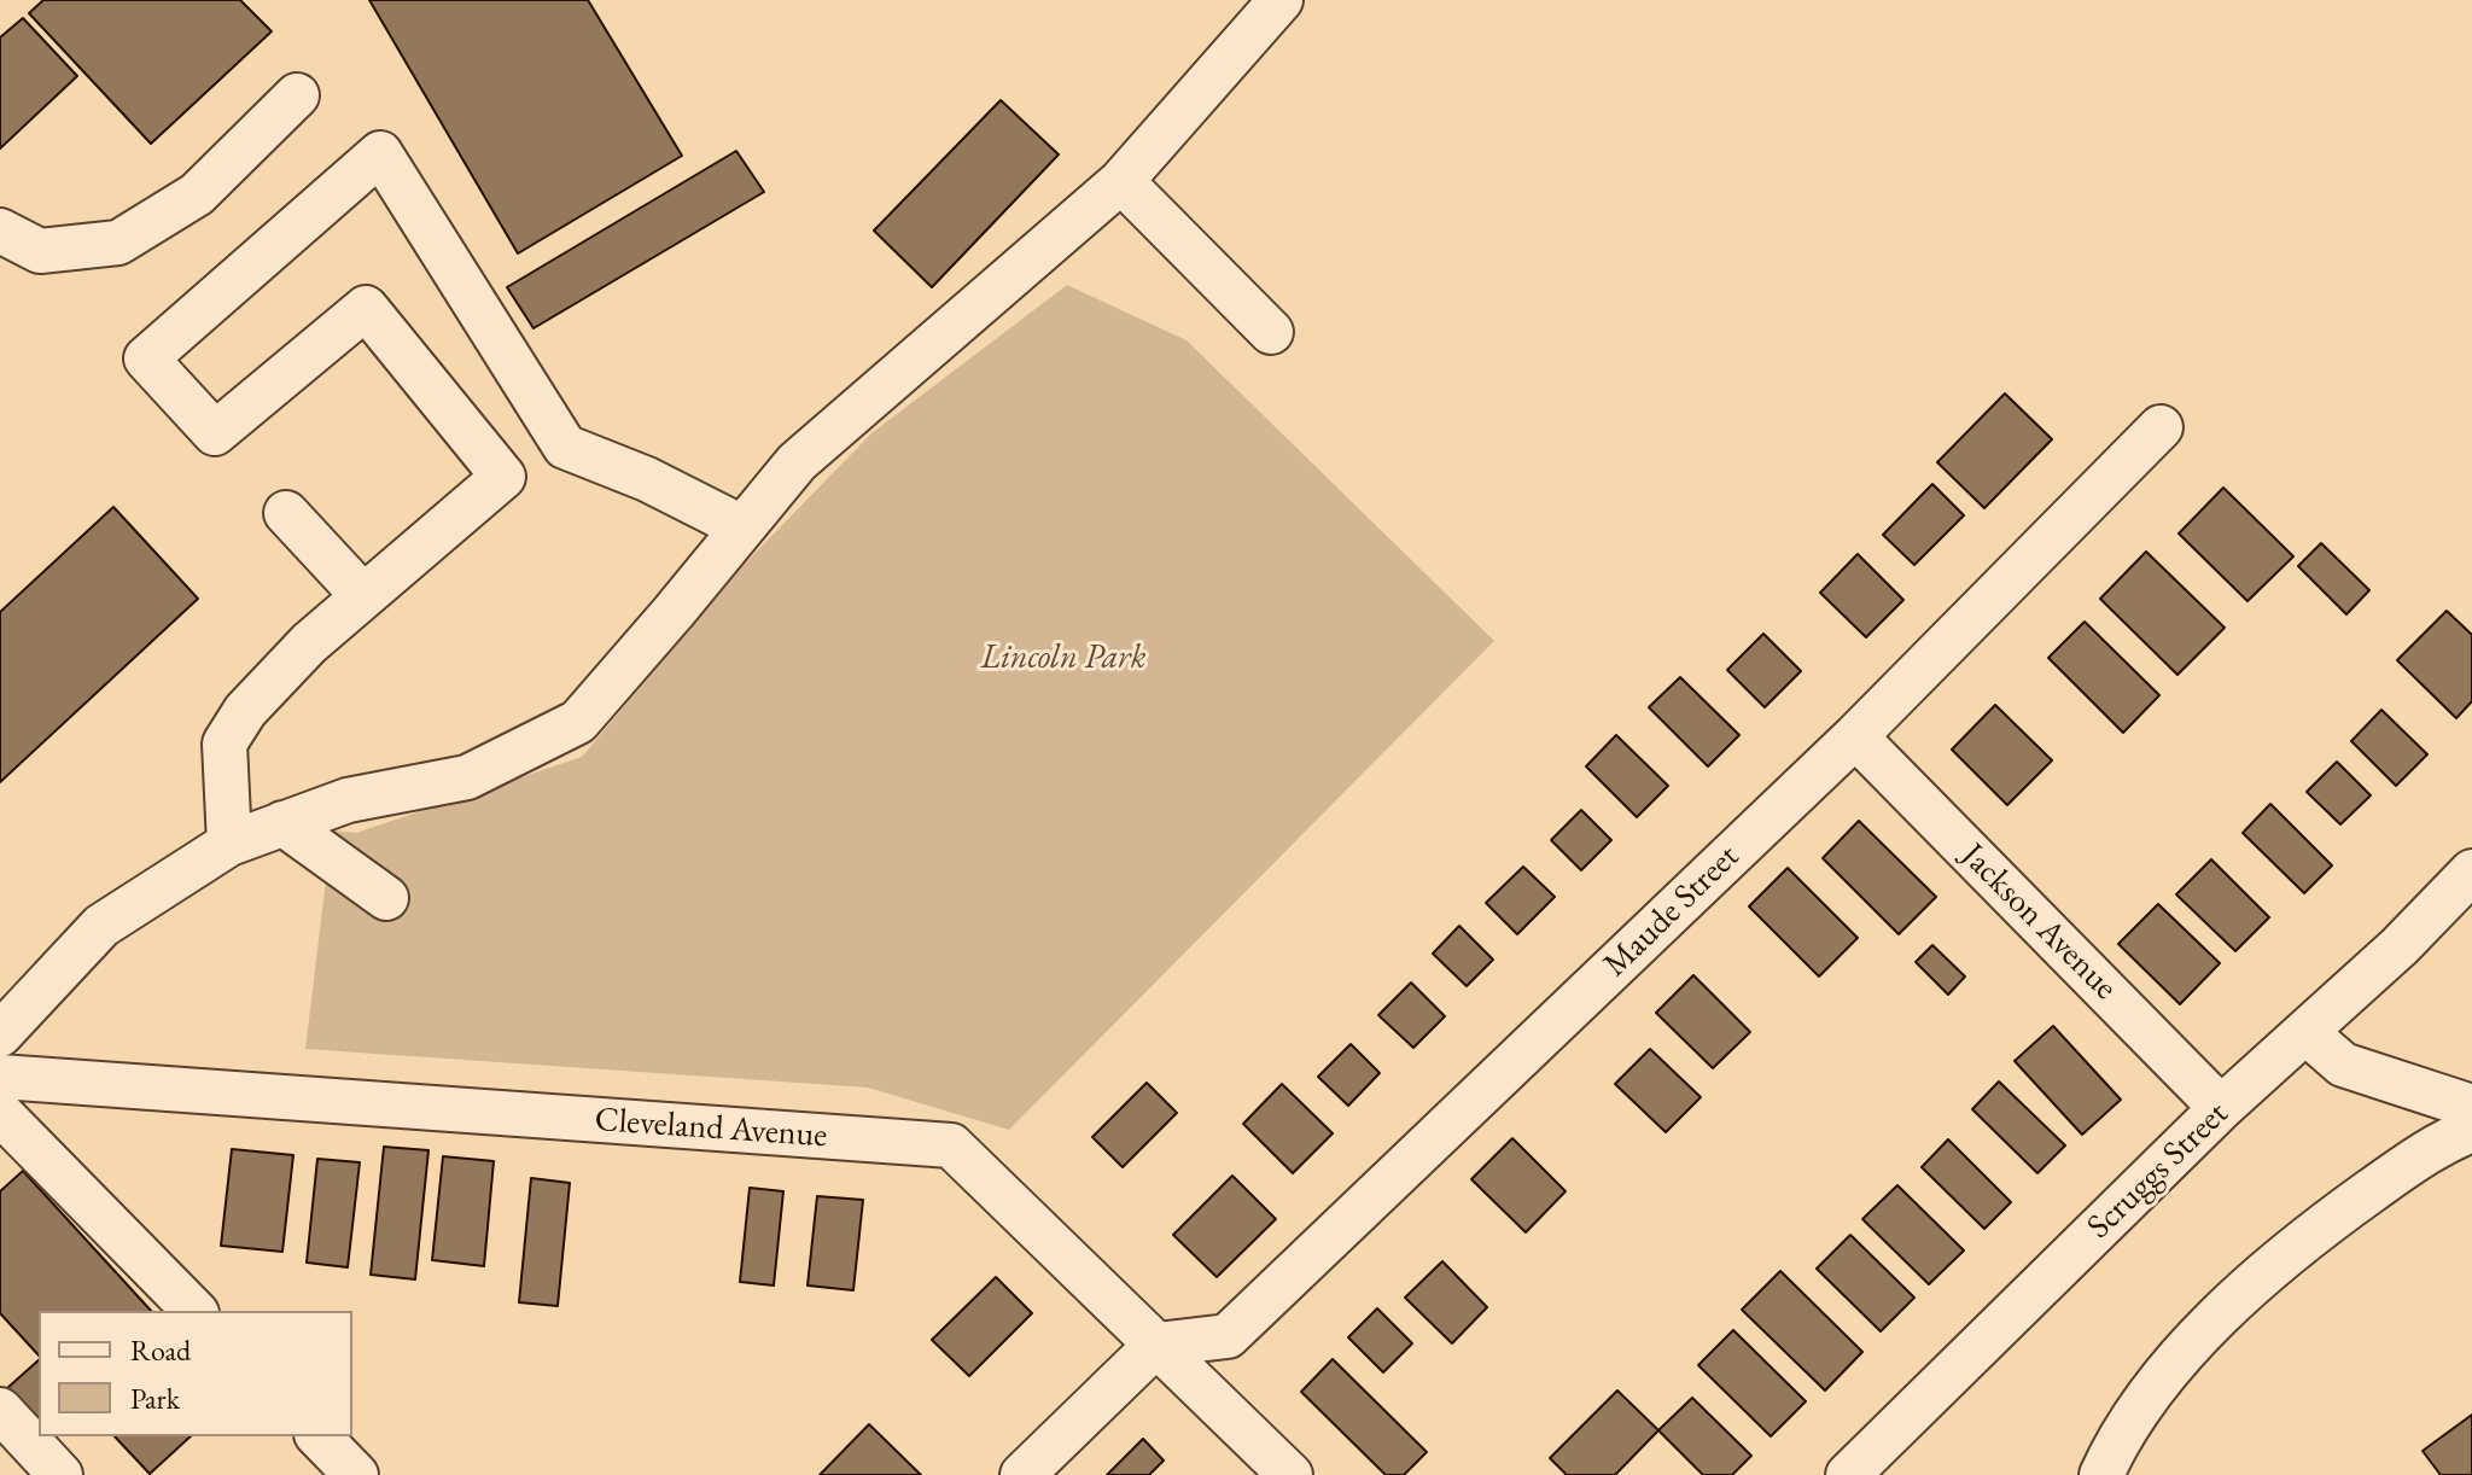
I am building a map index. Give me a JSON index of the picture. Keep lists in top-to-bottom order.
{
  "streets": {
    "street": [
      "Maude Street",
      "Jackson Avenue",
      "Cleveland Avenue",
      "Scruggs Street"
    ]
  },
  "crossings": [
    ["Maude Street", "Jackson Avenue"],
    ["Maude Street", "Cleveland Avenue"],
    ["Jackson Avenue", "Scruggs Street"]
  ],
  "parks": ["Lincoln Park"],
  "legend": ["Road", "Park"]
}
